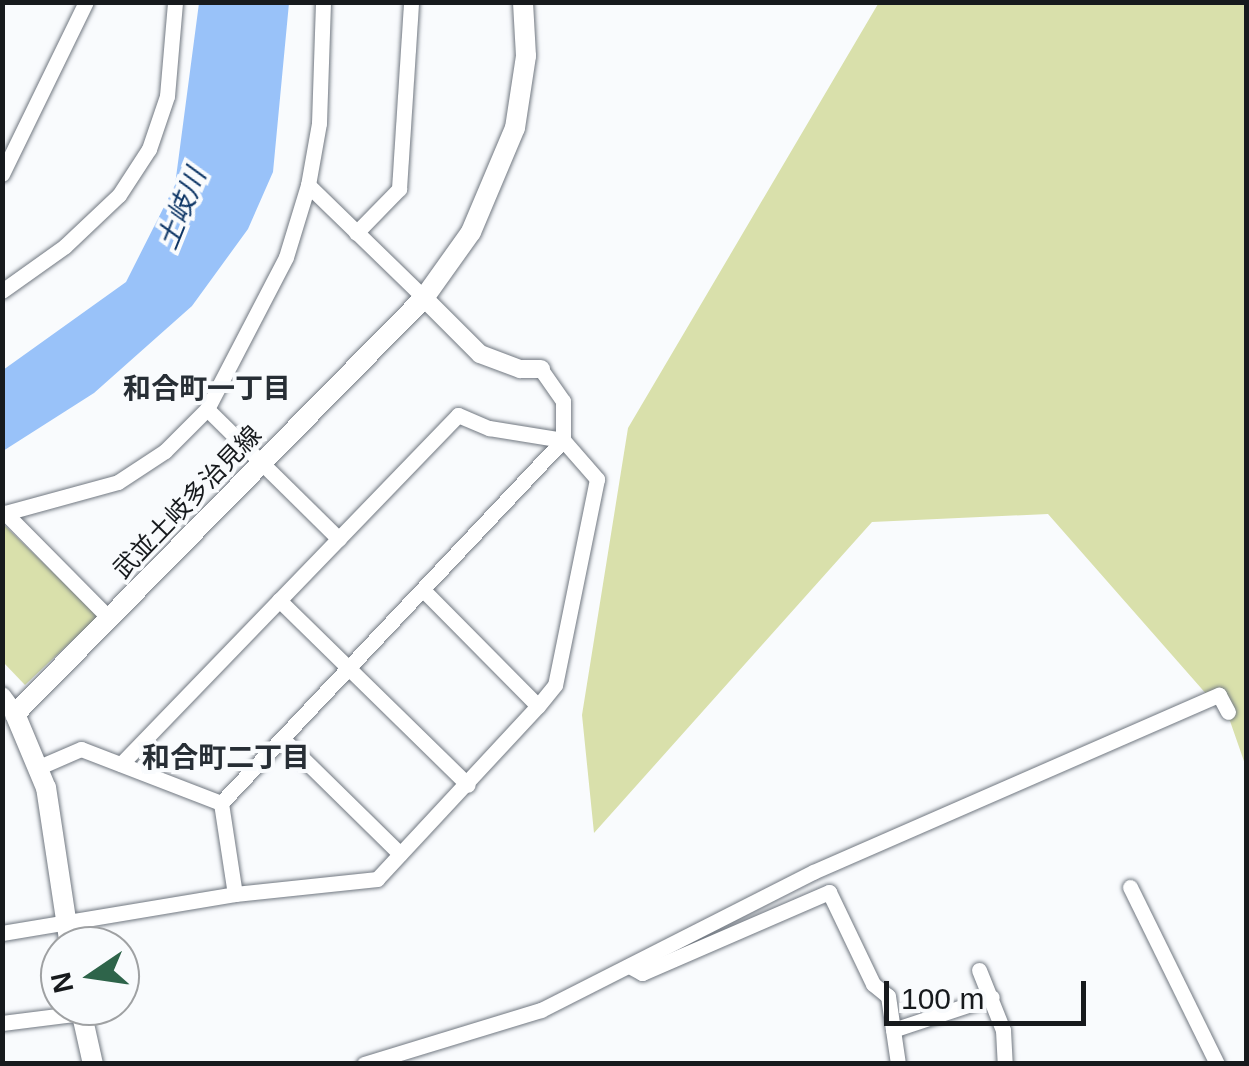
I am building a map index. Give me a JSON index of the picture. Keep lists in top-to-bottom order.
{
  "streets": {
    "main road": ["武並土岐多治見線"]
  },
  "districts": ["和合町一丁目", "和合町二丁目"],
  "water": ["土岐川"],
  "scale_bar": "100 m",
  "north": "left"
}
